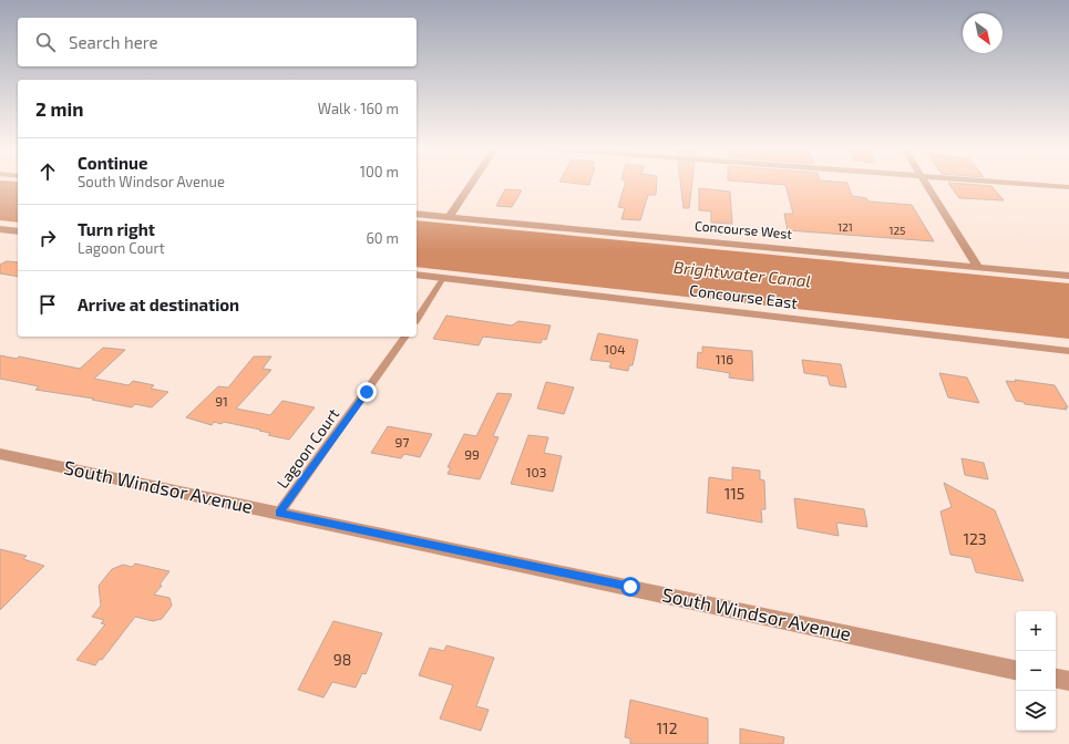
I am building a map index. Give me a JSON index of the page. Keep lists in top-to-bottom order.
{
  "streets": {
    "street": ["Concourse West", "Concourse East", "South Windsor Avenue"],
    "lane": ["Lagoon Court"]
  },
  "crossings": [
    ["Lagoon Court", "South Windsor Avenue"]
  ],
  "water": ["Brightwater Canal"],
  "house_numbers": [
    "121",
    "125",
    "104",
    "116",
    "91",
    "97",
    "99",
    "103",
    "115",
    "123",
    "98",
    "112"
  ],
  "north": "bottom right",
  "page": {
    "search": "Search here",
    "heading": ["2 min", "Walk · 160 m"],
    "list": [
      ["Continue", "South Windsor Avenue", "100 m"],
      ["Turn right", "Lagoon Court", "60 m"],
      "Arrive at destination"
    ],
    "map_buttons": ["+", "−"]
  }
}
